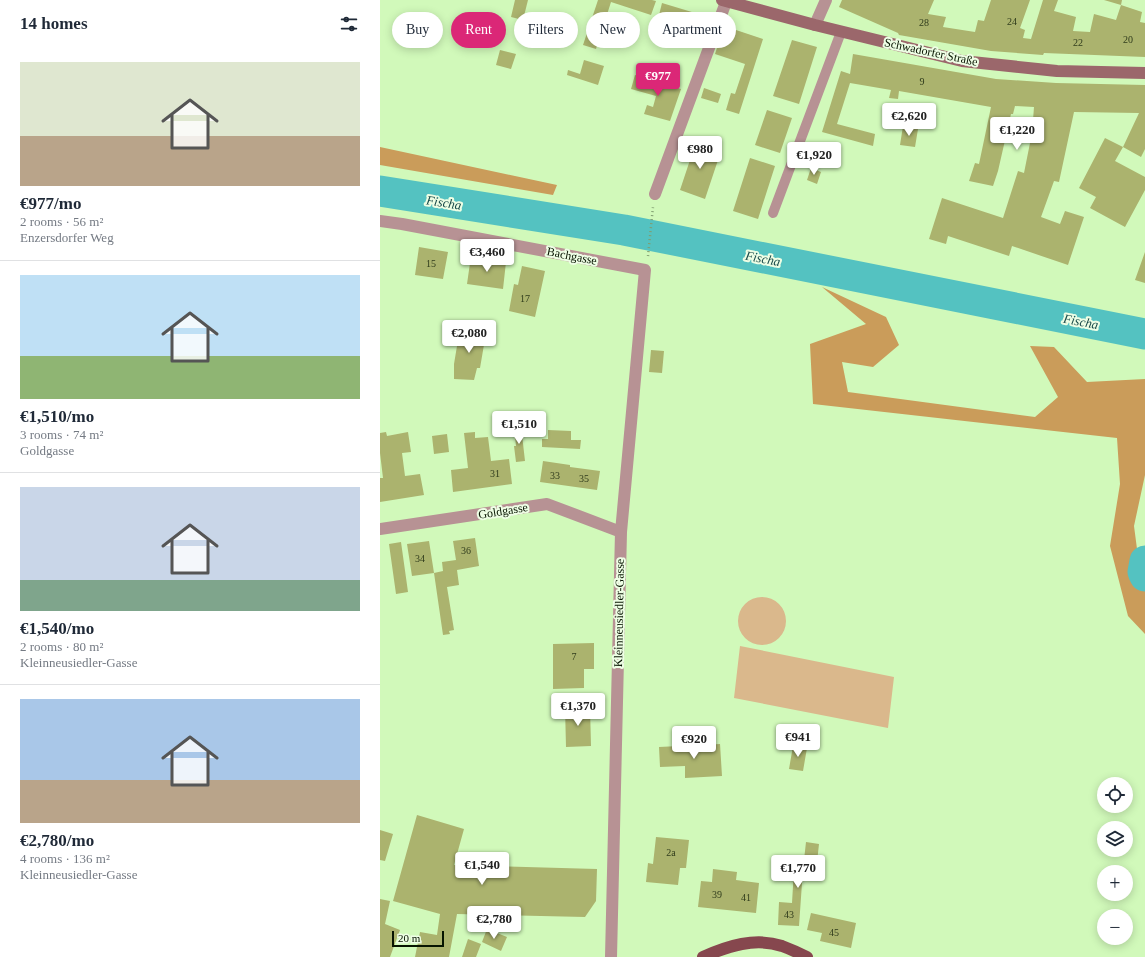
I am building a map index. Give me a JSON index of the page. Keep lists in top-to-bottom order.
{
  "streets": {
    "main road": ["Schwadorfer Straße"],
    "street": ["Bachgasse", "Goldgasse", "Kleinneusiedler-Gasse"]
  },
  "crossings": [
    ["Bachgasse", "Kleinneusiedler-Gasse"],
    ["Goldgasse", "Kleinneusiedler-Gasse"]
  ],
  "water": ["Fischa"],
  "house_numbers": [
    "24",
    "28",
    "20",
    "22",
    "9",
    "15",
    "17",
    "31",
    "33",
    "35",
    "36",
    "34",
    "7",
    "2a",
    "39",
    "41",
    "43",
    "45"
  ],
  "scale_bar": "20 m",
  "page": {
    "heading": "14 homes",
    "chip": [
      "Buy",
      "Rent",
      "Filters",
      "New",
      "Apartment"
    ],
    "list": [
      {
        "name": "€977/mo",
        "note": "2 rooms · 56 m² · Enzersdorfer Weg"
      },
      {
        "name": "€1,510/mo",
        "note": "3 rooms · 74 m² · Goldgasse"
      },
      {
        "name": "€1,540/mo",
        "note": "2 rooms · 80 m² · Kleinneusiedler-Gasse"
      },
      {
        "name": "€2,780/mo",
        "note": "4 rooms · 136 m² · Kleinneusiedler-Gasse"
      }
    ],
    "price": [
      "€977",
      "€2,620",
      "€1,220",
      "€980",
      "€1,920",
      "€3,460",
      "€2,080",
      "€1,510",
      "€1,370",
      "€941",
      "€920",
      "€1,540",
      "€1,770",
      "€2,780"
    ],
    "map_buttons": ["+", "−"],
    "scale": "20 m"
  }
}
